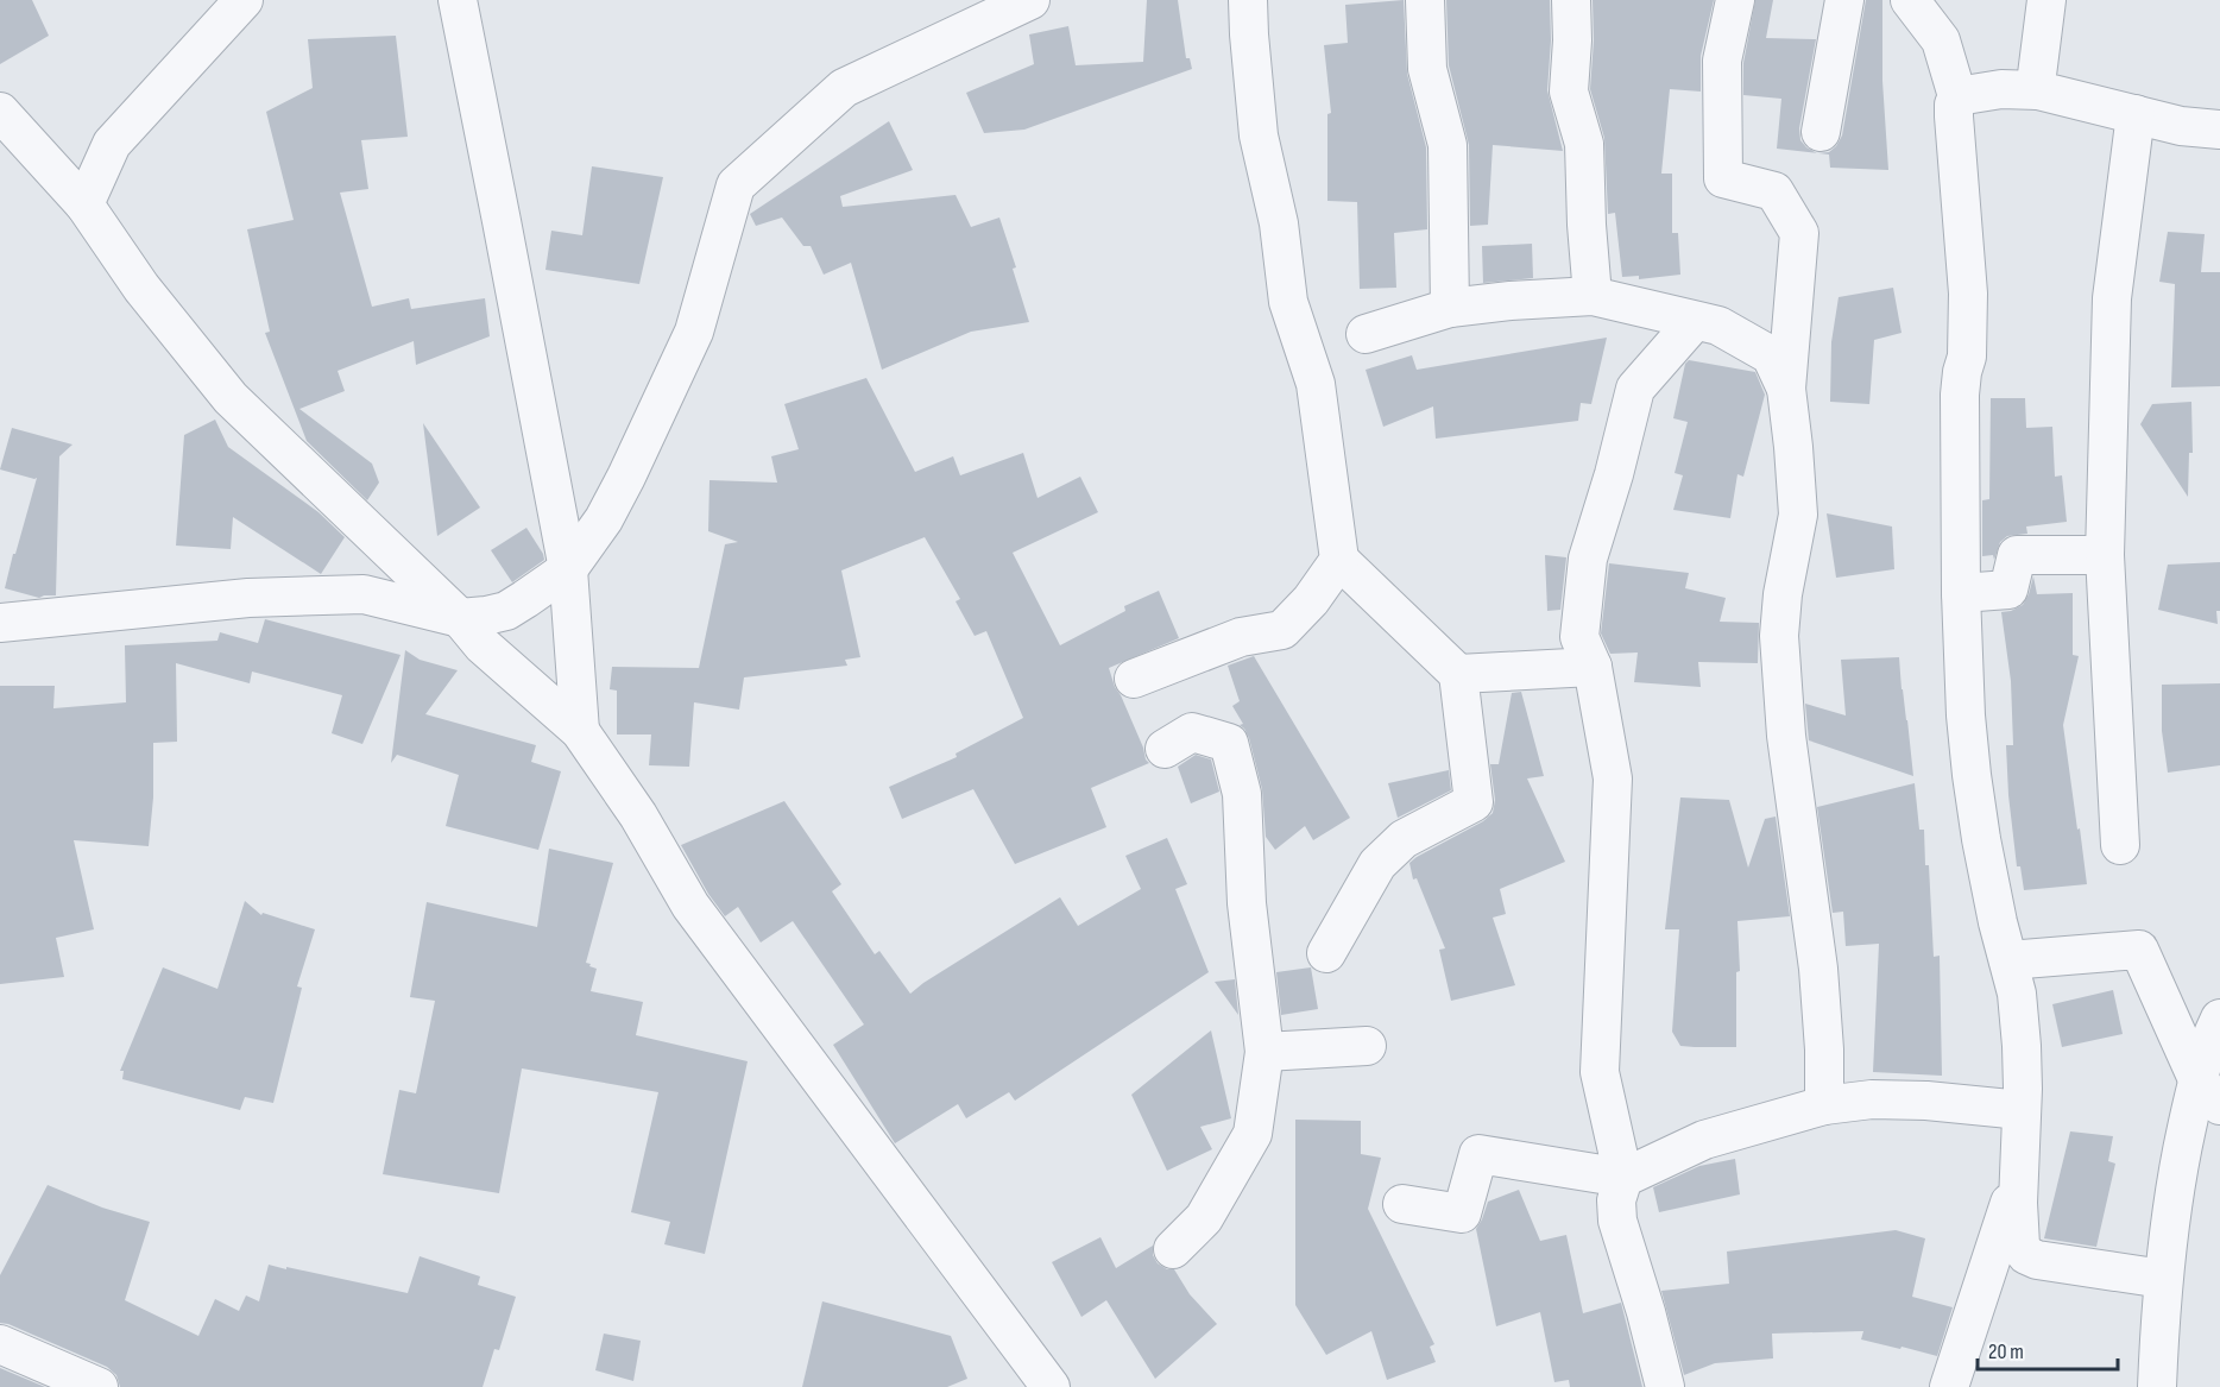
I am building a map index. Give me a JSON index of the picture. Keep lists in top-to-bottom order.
{
  "scale_bar": "20 m"
}
